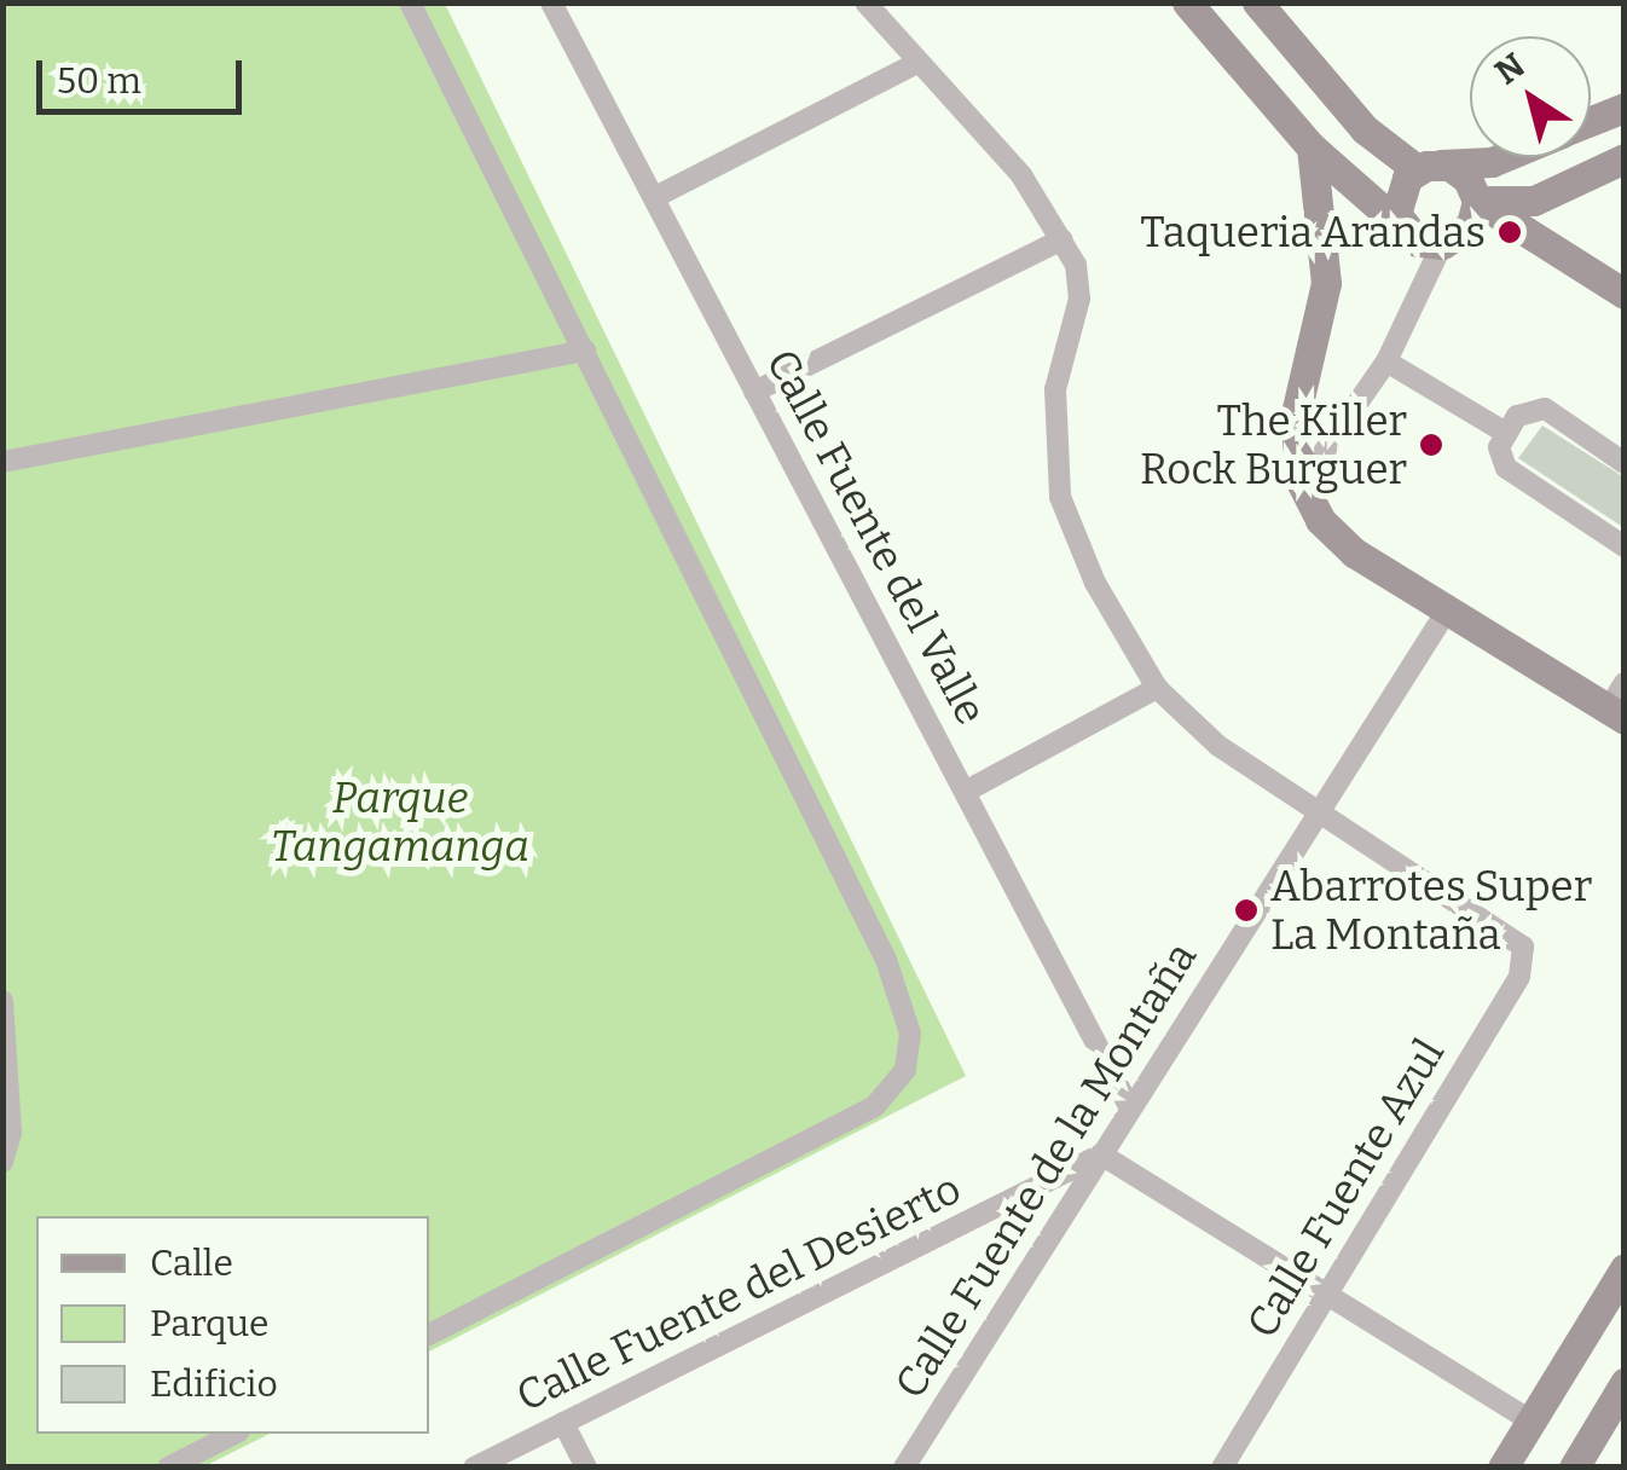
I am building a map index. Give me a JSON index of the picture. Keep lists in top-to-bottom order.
{
  "streets": {
    "street": [
      "Calle Fuente del Valle",
      "Calle Fuente de la Montaña",
      "Calle Fuente Azul",
      "Calle Fuente del Desierto"
    ]
  },
  "crossings": [
    ["Calle Fuente del Valle", "Calle Fuente de la Montaña"],
    ["Calle Fuente de la Montaña", "Calle Fuente Azul"],
    ["Calle Fuente de la Montaña", "Calle Fuente del Desierto"]
  ],
  "parks": ["Parque Tangamanga"],
  "places": ["Taqueria Arandas", "The Killer Rock Burguer", "Abarrotes Super La Montaña"],
  "legend": ["Calle", "Parque", "Edificio"],
  "scale_bar": "50 m",
  "north": "top left"
}
